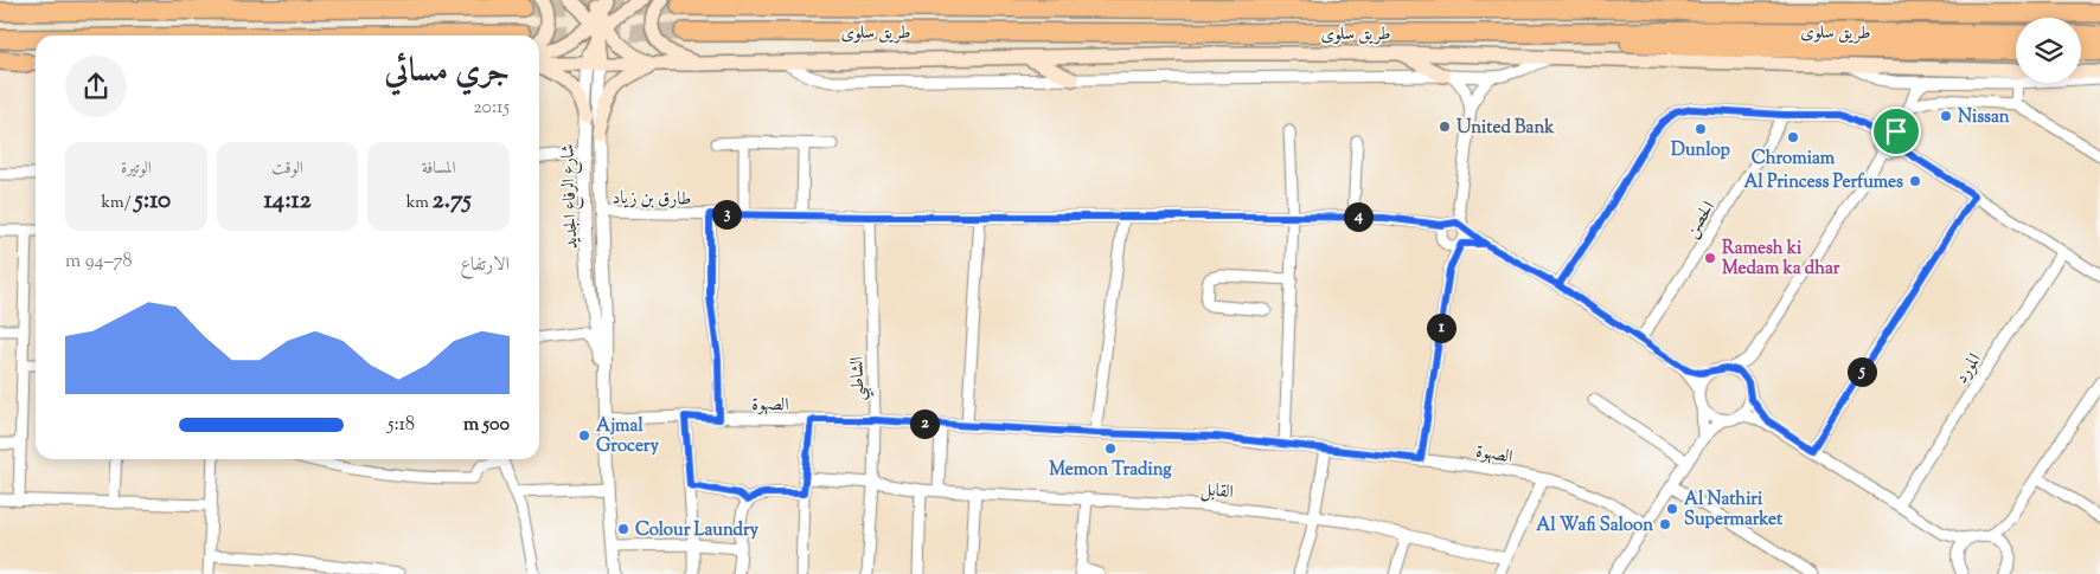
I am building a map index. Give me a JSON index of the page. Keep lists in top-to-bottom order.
{
  "streets": {
    "highway": ["طريق سلوى"],
    "street": [
      "شارع الرفاع الجديد",
      "طارق بن زياد",
      "الحصن",
      "المورد",
      "الشاطبي",
      "الصهوة",
      "القابل"
    ]
  },
  "crossings": [
    ["طريق سلوى", "شارع الرفاع الجديد"],
    ["شارع الرفاع الجديد", "طارق بن زياد"],
    ["شارع الرفاع الجديد", "الصهوة"],
    ["طارق بن زياد", "الشاطبي"],
    ["الشاطبي", "الصهوة"],
    ["الشاطبي", "القابل"]
  ],
  "places": [
    "Nissan",
    "United Bank",
    "Dunlop",
    "Chromiam",
    "Al Princess Perfumes",
    "Ramesh ki Medam ka dhar",
    "Ajmal Grocery",
    "Memon Trading",
    "Al Nathiri Supermarket",
    "Al Wafi Saloon",
    "Colour Laundry"
  ],
  "page": {
    "heading": ["جري مسائي", "20:15"],
    "stats": [
      ["المسافة", "2.75 km"],
      ["الوقت", "14:12"],
      ["الوتيرة", "5:10 /km"]
    ],
    "pins": [
      "3",
      "4",
      "1",
      "5",
      "2"
    ],
    "chart": ["الارتفاع", "78–94 m"],
    "list": [
      {
        "name": "500 m",
        "note": "5:18"
      }
    ]
  }
}
